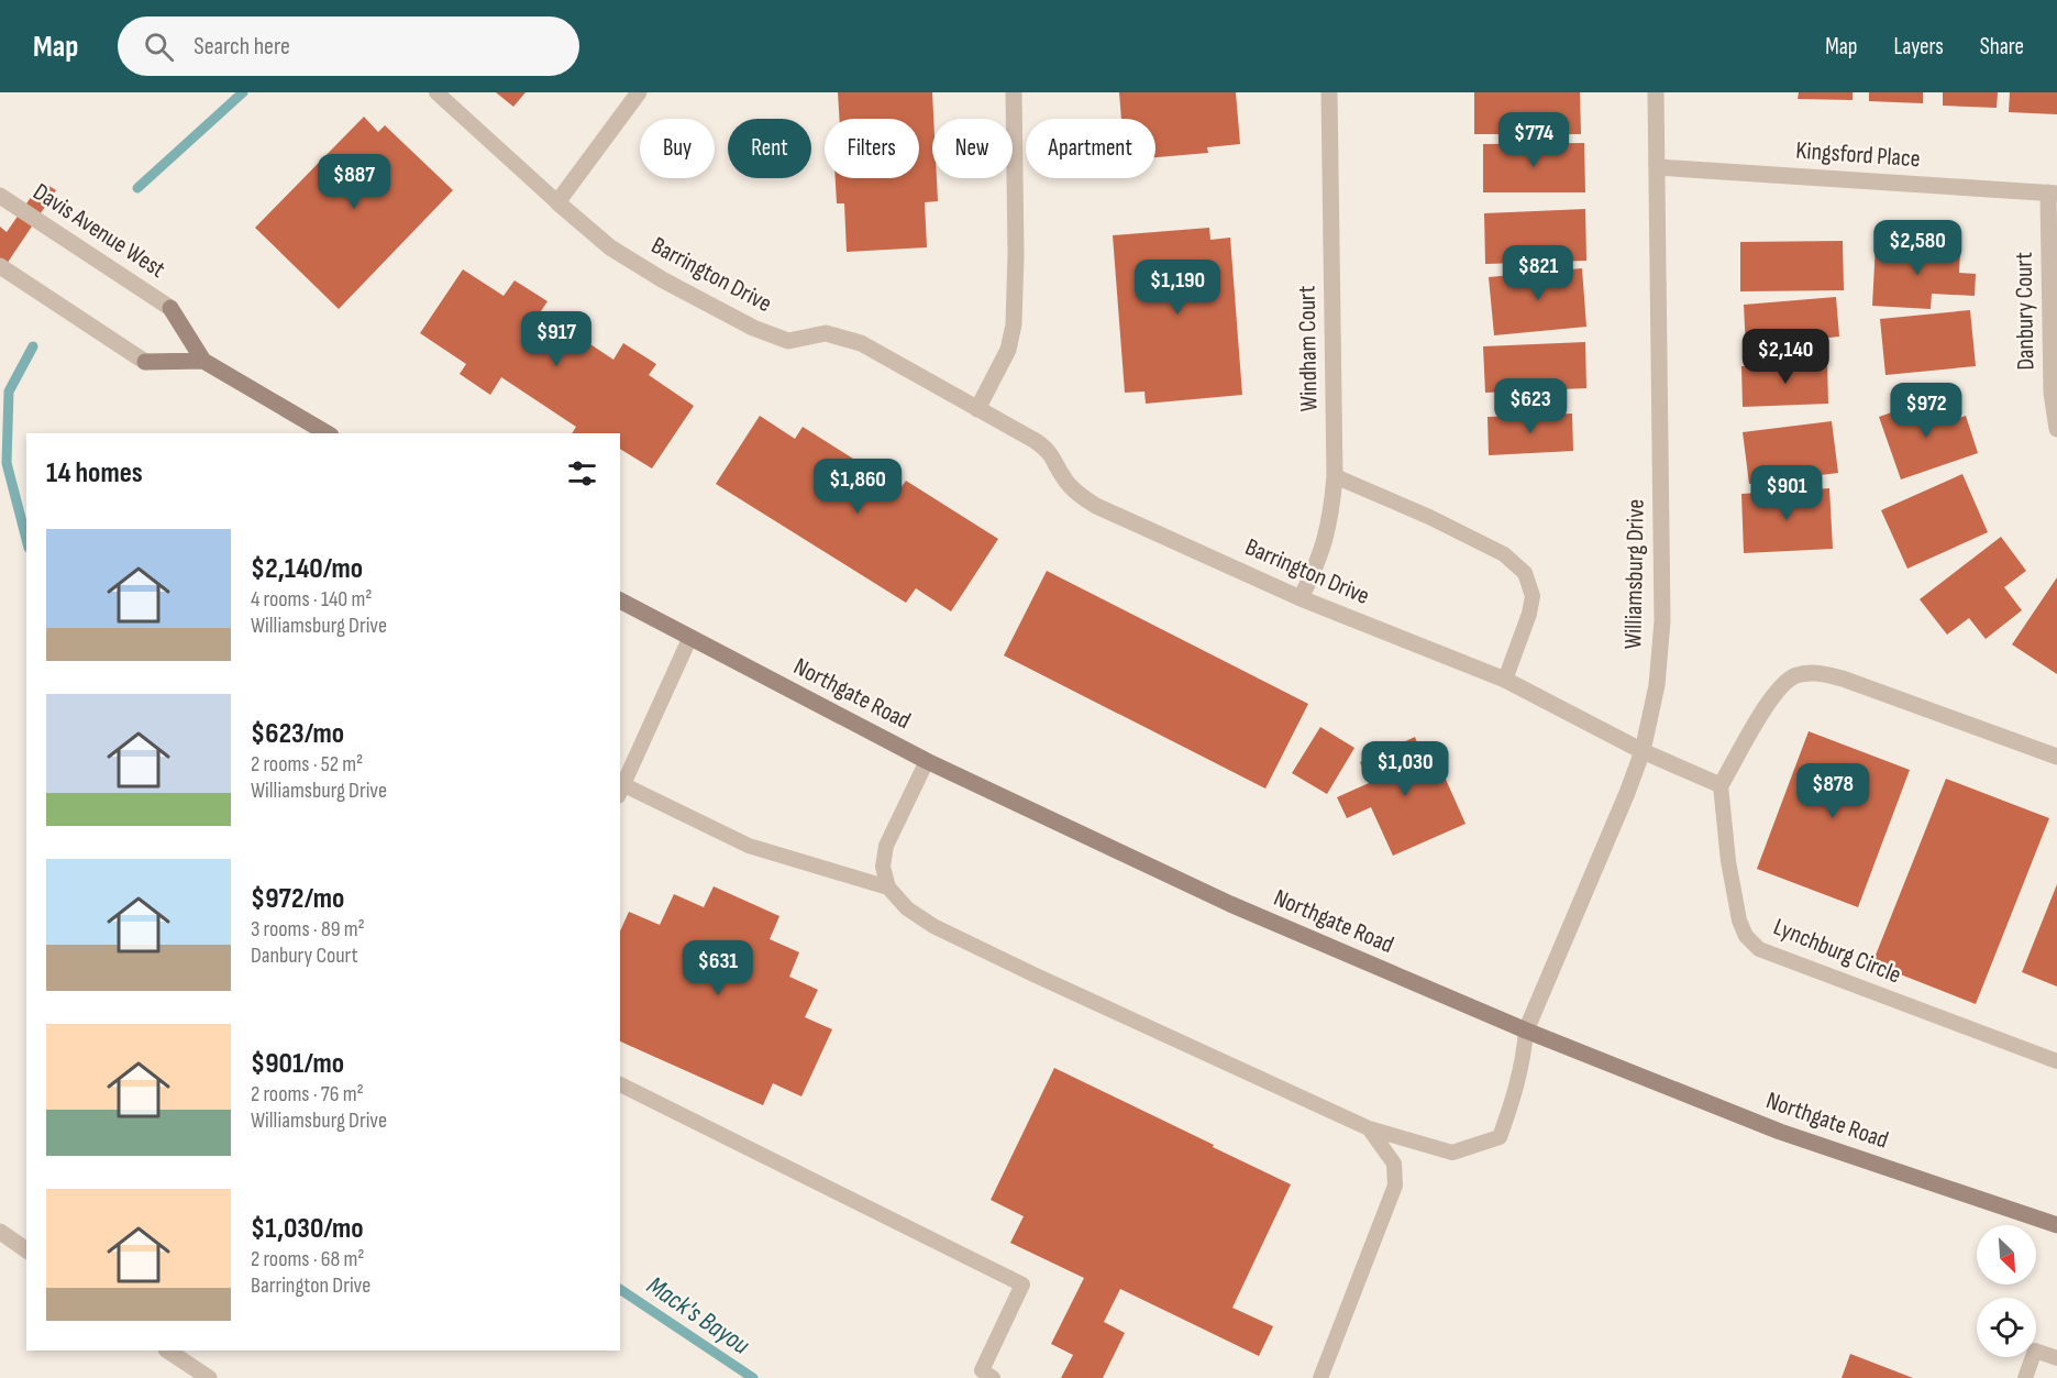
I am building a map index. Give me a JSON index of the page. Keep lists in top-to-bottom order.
{
  "streets": {
    "main road": ["Northgate Road"],
    "street": [
      "Kingsford Place",
      "Davis Avenue West",
      "Barrington Drive",
      "Danbury Court",
      "Windham Court",
      "Williamsburg Drive"
    ],
    "lane": ["Lynchburg Circle"]
  },
  "crossings": [
    ["Kingsford Place", "Danbury Court"],
    ["Kingsford Place", "Williamsburg Drive"],
    ["Barrington Drive", "Windham Court"],
    ["Barrington Drive", "Williamsburg Drive"],
    ["Williamsburg Drive", "Northgate Road"]
  ],
  "water": ["Mack's Bayou"],
  "north": "bottom right",
  "page": {
    "header": "Map",
    "search": "Search here",
    "nav": ["Map", "Layers", "Share"],
    "price": [
      "$774",
      "$887",
      "$2,580",
      "$821",
      "$1,190",
      "$917",
      "$2,140",
      "$623",
      "$972",
      "$1,860",
      "$901",
      "$1,030",
      "$878",
      "$631"
    ],
    "chip": [
      "Buy",
      "Rent",
      "Filters",
      "New",
      "Apartment"
    ],
    "heading": "14 homes",
    "list": [
      {
        "name": "$2,140/mo",
        "note": "4 rooms · 140 m² · Williamsburg Drive"
      },
      {
        "name": "$623/mo",
        "note": "2 rooms · 52 m² · Williamsburg Drive"
      },
      {
        "name": "$972/mo",
        "note": "3 rooms · 89 m² · Danbury Court"
      },
      {
        "name": "$901/mo",
        "note": "2 rooms · 76 m² · Williamsburg Drive"
      },
      {
        "name": "$1,030/mo",
        "note": "2 rooms · 68 m² · Barrington Drive"
      }
    ]
  }
}
